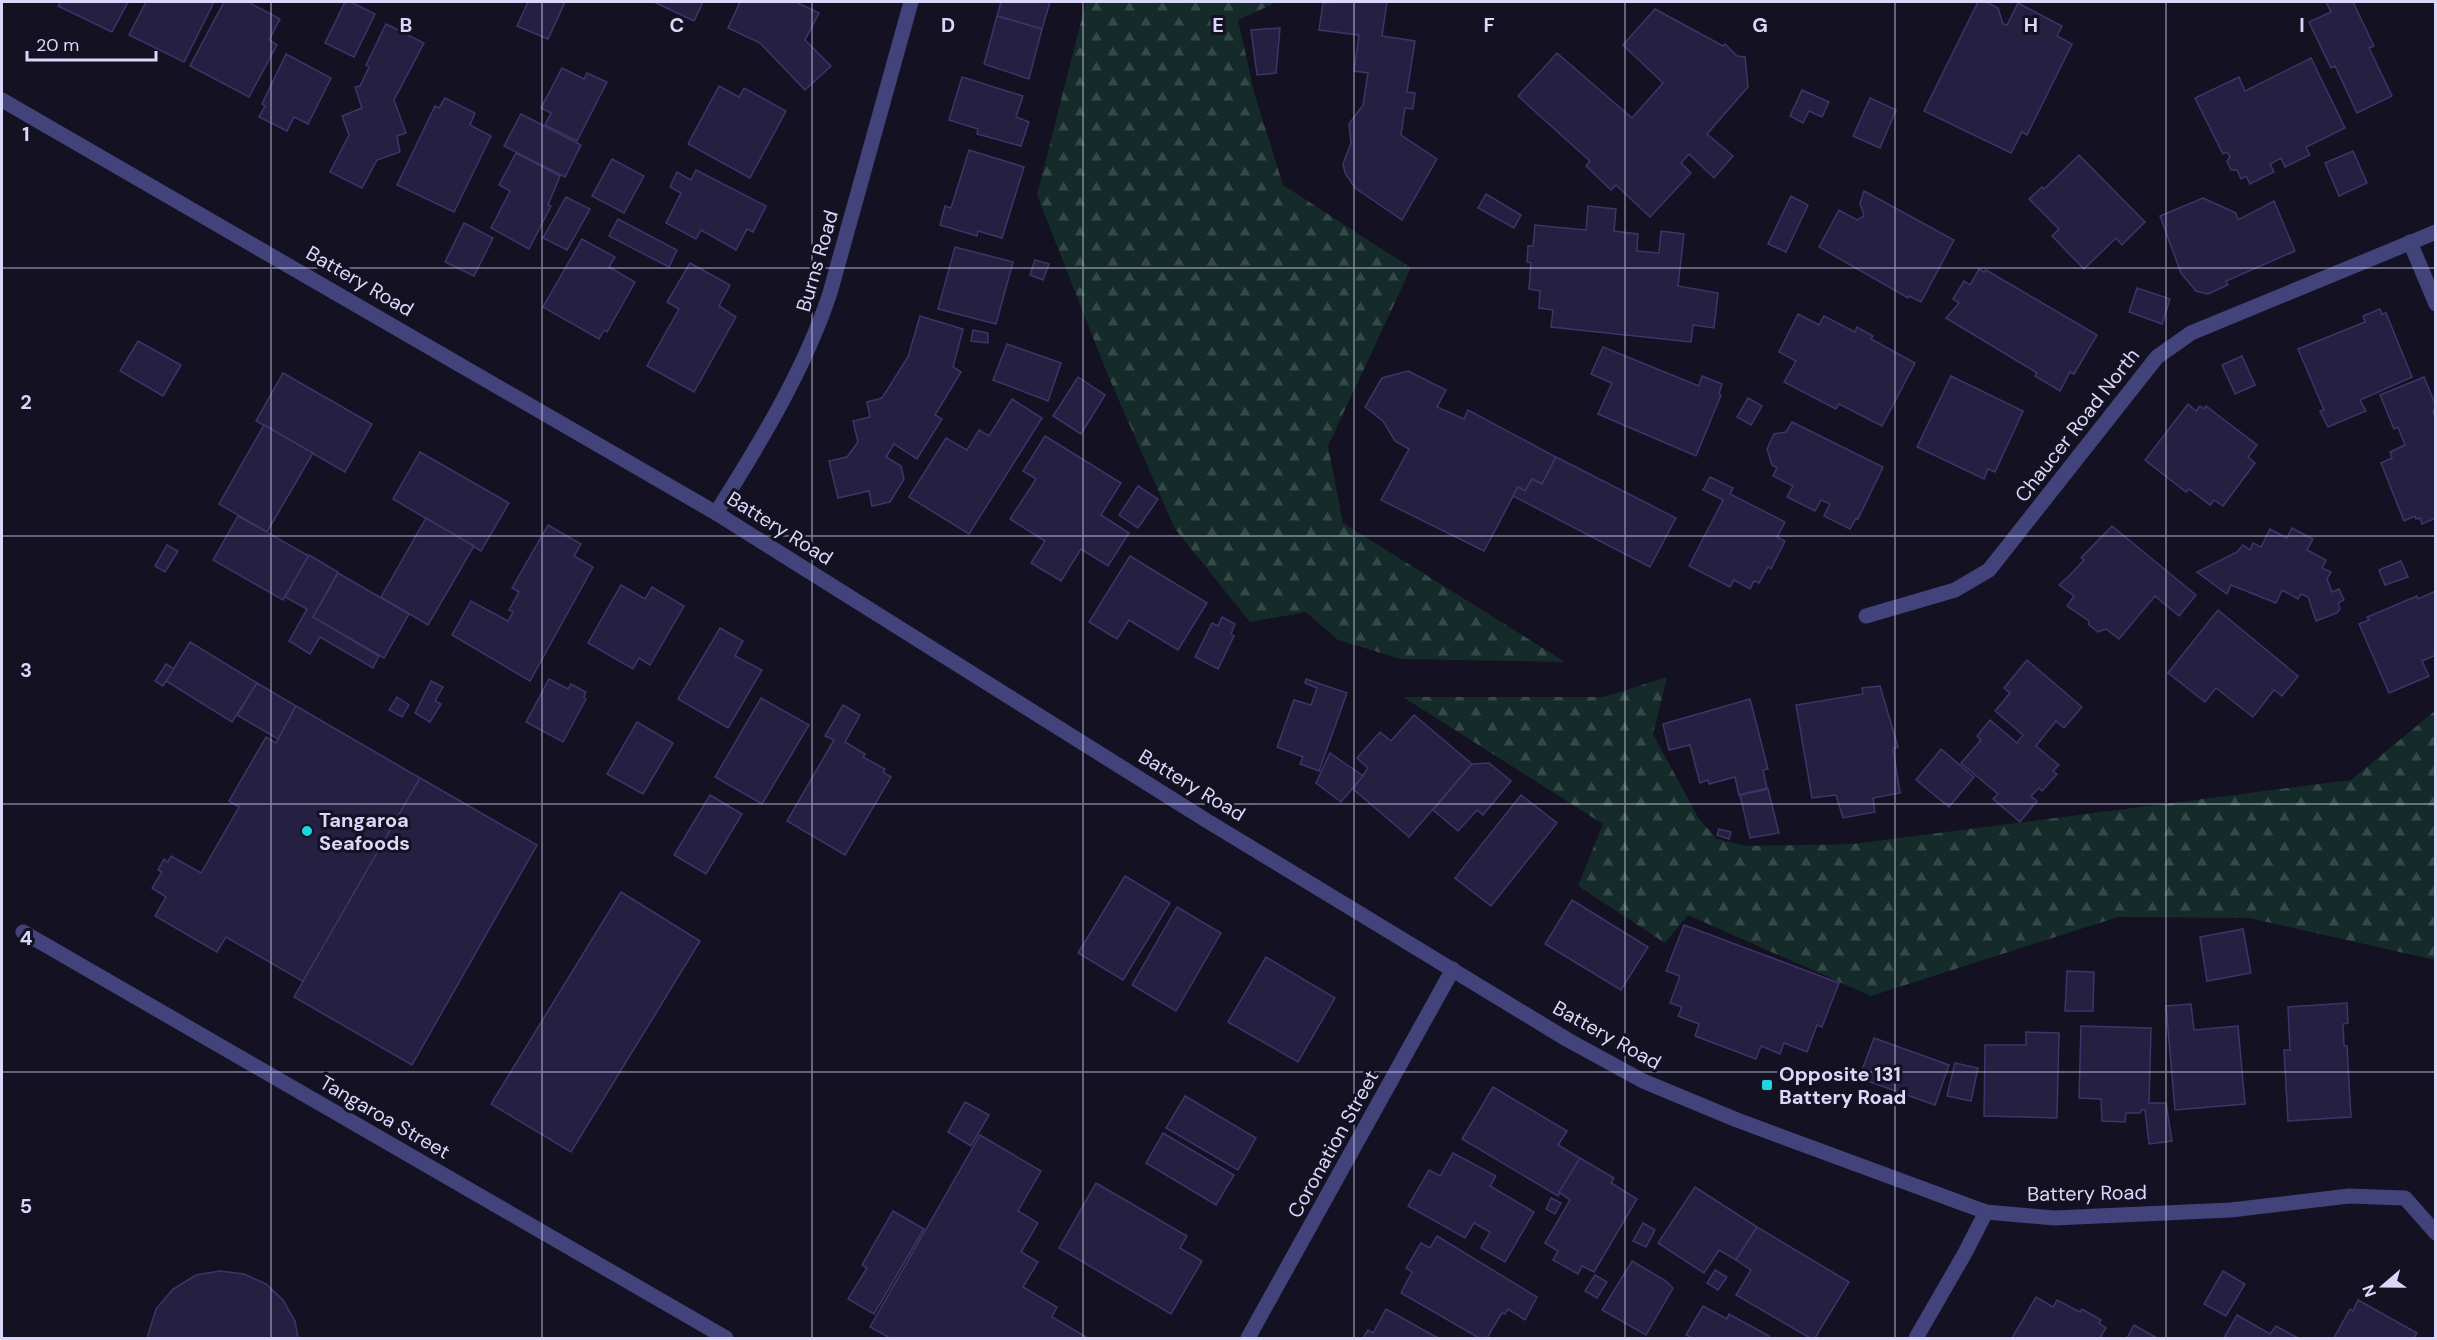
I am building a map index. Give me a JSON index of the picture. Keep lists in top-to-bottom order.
{
  "streets": {
    "street": [
      "Burns Road",
      "Battery Road",
      "Chaucer Road North",
      "Tangaroa Street",
      "Coronation Street"
    ]
  },
  "crossings": [
    ["Burns Road", "Battery Road"],
    ["Battery Road", "Coronation Street"]
  ],
  "places": {
    "other": ["Tangaroa Seafoods"],
    "transit": ["Opposite 131 Battery Road"]
  },
  "scale_bar": "20 m",
  "north": "left",
  "grid": {
    "columns": [
      "B",
      "C",
      "D",
      "E",
      "F",
      "G",
      "H",
      "I"
    ],
    "rows": [
      "1",
      "2",
      "3",
      "4",
      "5"
    ]
  }
}
